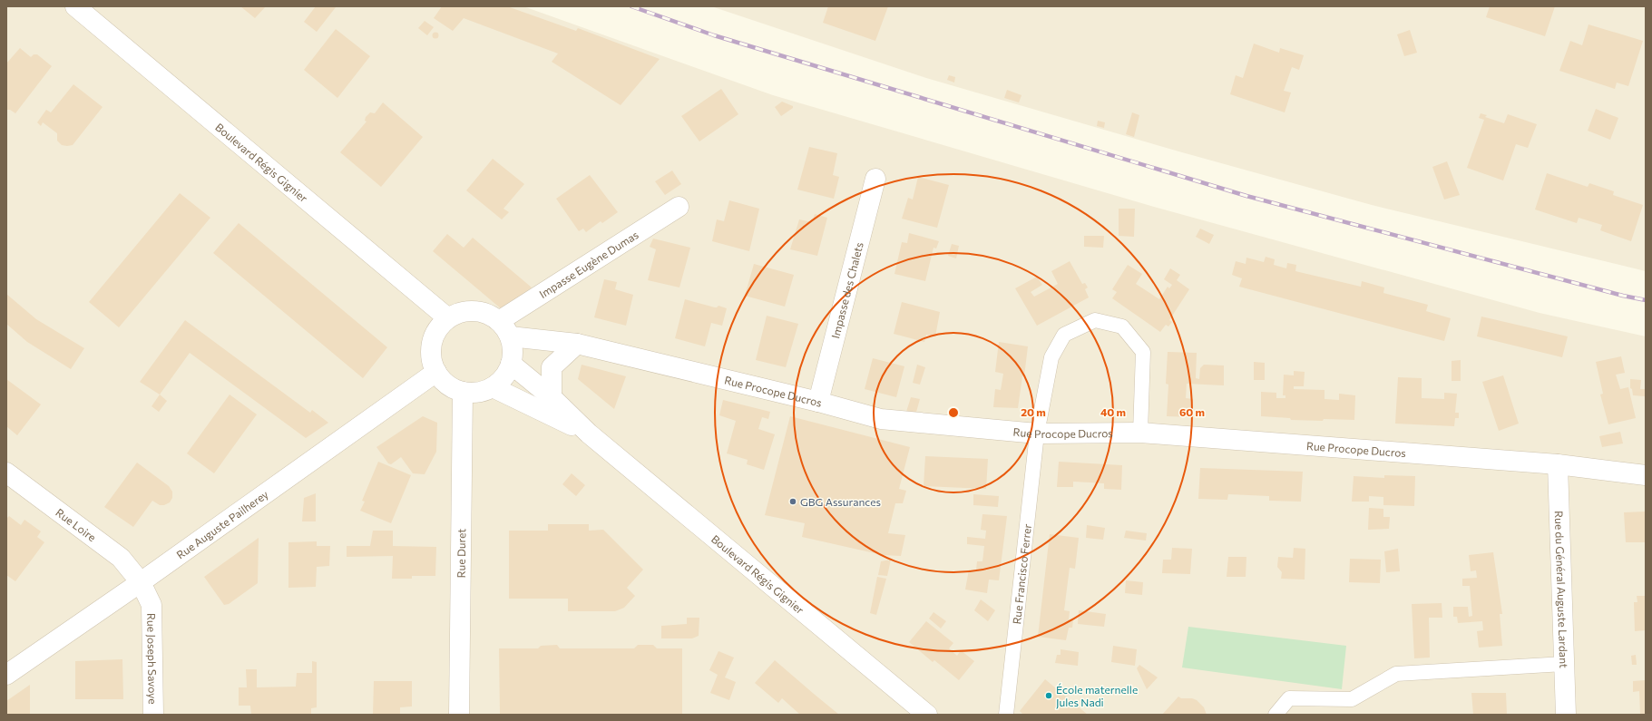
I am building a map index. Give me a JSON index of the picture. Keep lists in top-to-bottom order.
{
  "streets": {
    "street": [
      "Boulevard Régis Gignier",
      "Impasse Eugène Dumas",
      "Impasse des Chalets",
      "Rue Procope Ducros",
      "Rue Loire",
      "Rue Auguste Pailherey",
      "Rue Duret",
      "Rue du Général Auguste Lardant",
      "Rue Joseph Savoye"
    ],
    "lane": ["Rue Francisco Ferrer"]
  },
  "crossings": [
    ["Boulevard Régis Gignier", "Impasse Eugène Dumas"],
    ["Boulevard Régis Gignier", "Rue Procope Ducros"],
    ["Boulevard Régis Gignier", "Rue Auguste Pailherey"],
    ["Boulevard Régis Gignier", "Rue Duret"],
    ["Impasse Eugène Dumas", "Rue Procope Ducros"],
    ["Impasse Eugène Dumas", "Rue Auguste Pailherey"],
    ["Impasse Eugène Dumas", "Rue Duret"],
    ["Impasse des Chalets", "Rue Procope Ducros"],
    ["Rue Procope Ducros", "Rue Auguste Pailherey"],
    ["Rue Procope Ducros", "Rue Duret"],
    ["Rue Procope Ducros", "Rue Francisco Ferrer"],
    ["Rue Procope Ducros", "Rue du Général Auguste Lardant"],
    ["Rue Loire", "Rue Auguste Pailherey"],
    ["Rue Loire", "Rue Joseph Savoye"],
    ["Rue Auguste Pailherey", "Rue Duret"],
    ["Rue Auguste Pailherey", "Rue Joseph Savoye"]
  ],
  "places": ["GBG Assurances", "École maternelle Jules Nadi"],
  "rings": ["20 m", "40 m", "60 m"]
}
